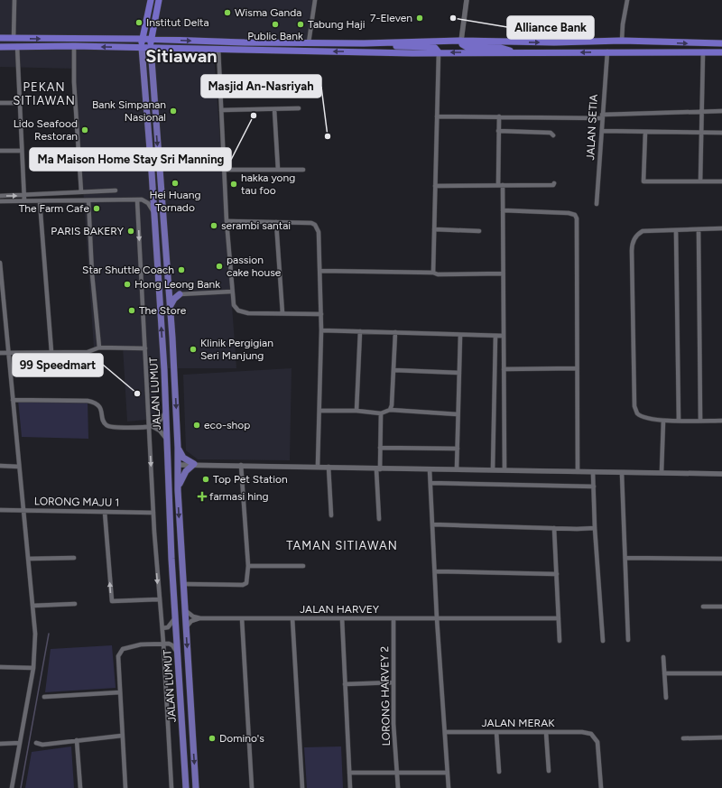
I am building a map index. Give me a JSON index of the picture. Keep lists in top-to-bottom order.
{
  "streets": {
    "highway": ["JALAN LUMUT"],
    "street": [
      "JALAN SETIA",
      "LORONG MAJU 1",
      "JALAN HARVEY",
      "LORONG HARVEY 2",
      "JALAN MERAK"
    ]
  },
  "crossings": [
    ["JALAN HARVEY", "LORONG HARVEY 2"]
  ],
  "districts": ["Sitiawan", "PEKAN SITIAWAN", "TAMAN SITIAWAN"],
  "places": {
    "other": [
      "Wisma Ganda",
      "7-Eleven",
      "Alliance Bank",
      "Institut Delta",
      "Public Bank",
      "Tabung Haji",
      "Bank Simpanan Nasional",
      "Ma Maison Home Stay Sri Manning",
      "Lido Seafood Restoran",
      "Masjid An-Nasriyah",
      "Hei Huang Tornado",
      "hakka yong tau foo",
      "The Farm Cafe",
      "serambi santai",
      "PARIS BAKERY",
      "passion cake house",
      "Star Shuttle Coach",
      "Hong Leong Bank",
      "The Store",
      "Klinik Pergigian Seri Manjung",
      "99 Speedmart",
      "eco-shop",
      "Top Pet Station",
      "Domino's"
    ],
    "health": ["farmasi hing"]
  }
}
